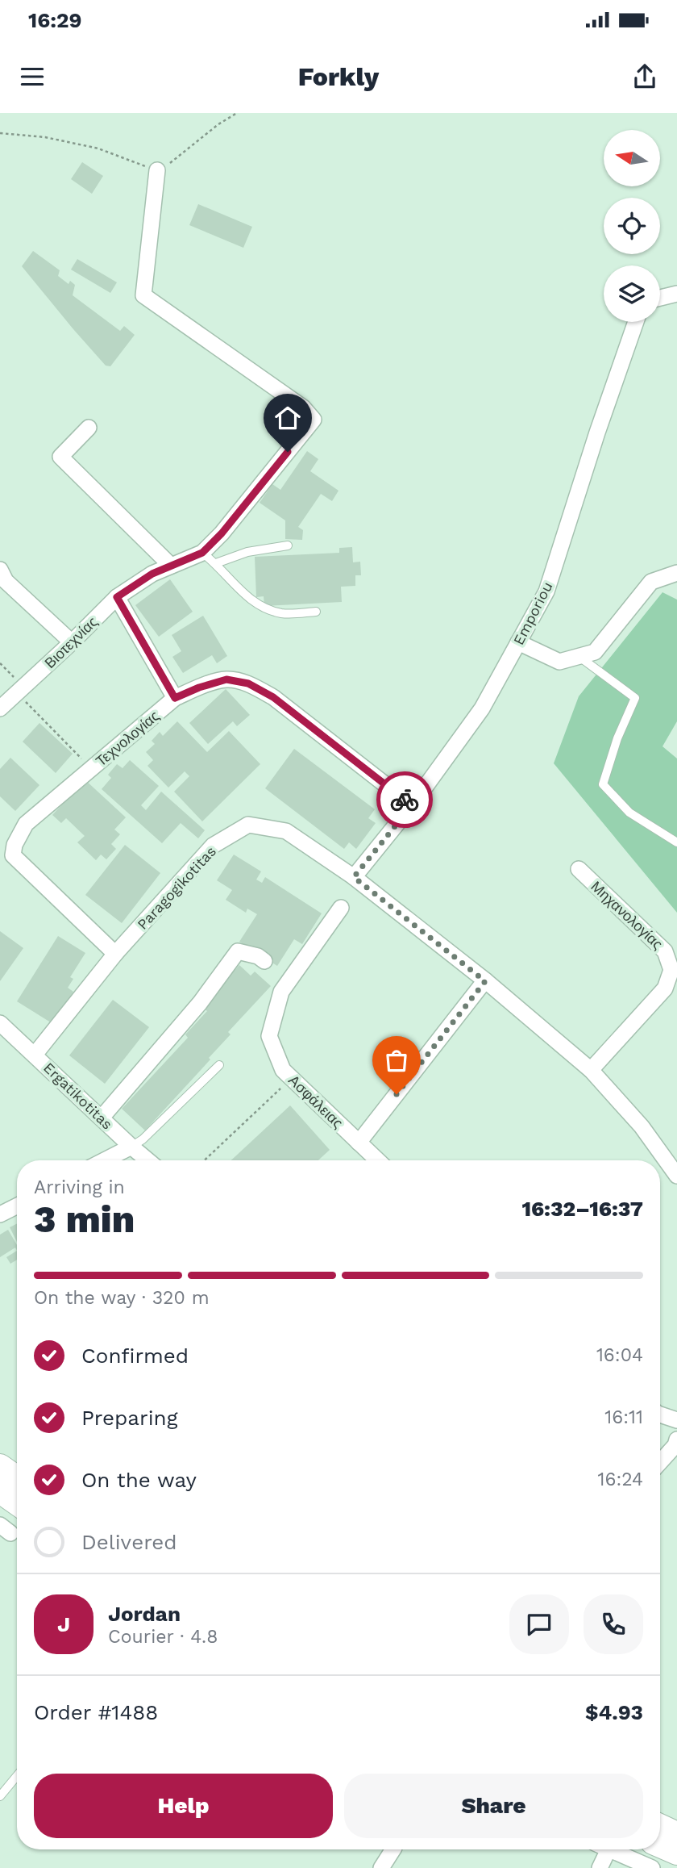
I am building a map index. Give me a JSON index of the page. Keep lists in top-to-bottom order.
{
  "streets": {
    "street": [
      "Emporiou",
      "Βιοτεχνίας",
      "Τεχνολογίας",
      "Paragogikotitas",
      "Μηχανολογίας",
      "Ergatikotitas",
      "Ασφάλειας"
    ]
  },
  "crossings": [
    ["Emporiou", "Τεχνολογίας"],
    ["Emporiou", "Paragogikotitas"],
    ["Τεχνολογίας", "Paragogikotitas"],
    ["Paragogikotitas", "Μηχανολογίας"],
    ["Paragogikotitas", "Ergatikotitas"]
  ],
  "north": "left",
  "page": {
    "status": "16:29",
    "header": "Forkly",
    "heading": ["3 min", "Arriving in", "16:32–16:37"],
    "panel": [
      "Jordan",
      "Courier · 4.8",
      "Order #1488",
      "$4.93"
    ],
    "bar": "On the way · 320 m",
    "list": [
      ["Confirmed", "16:04"],
      ["Preparing", "16:11"],
      ["On the way", "16:24"],
      "Delivered"
    ],
    "round": "J",
    "buttons": ["Help", "Share"]
  }
}
